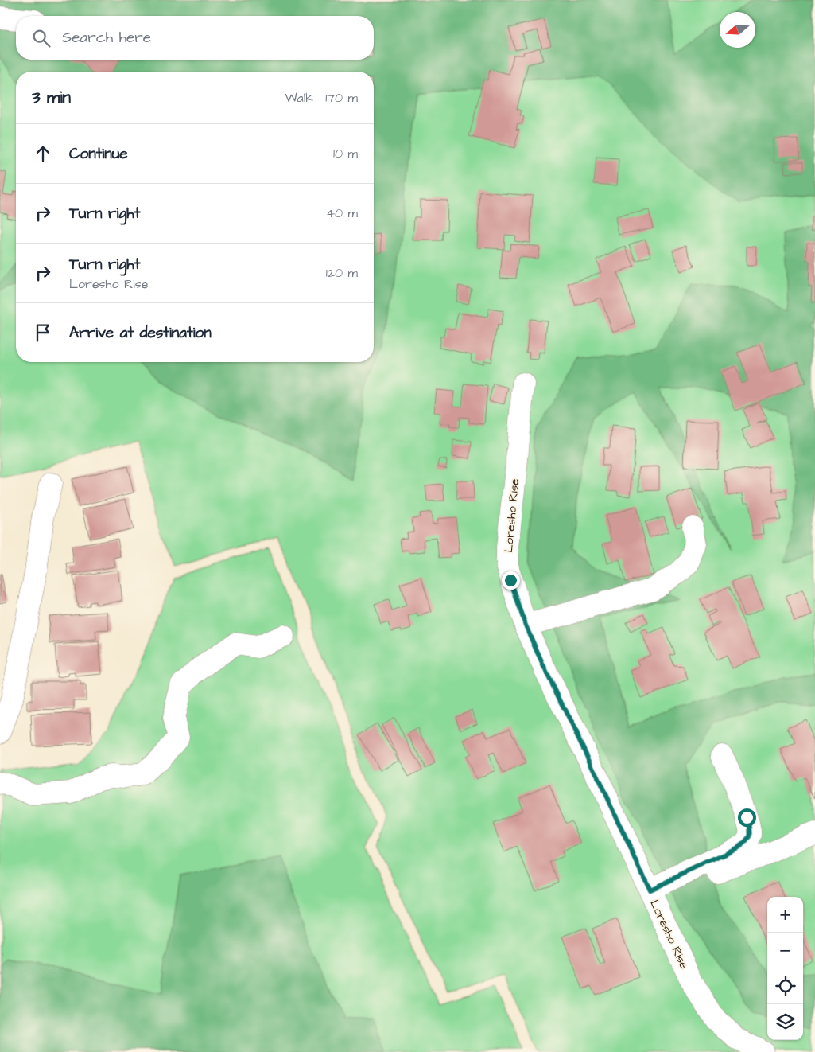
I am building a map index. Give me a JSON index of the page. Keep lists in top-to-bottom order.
{
  "streets": {
    "street": ["Loresho Rise"]
  },
  "north": "left",
  "page": {
    "search": "Search here",
    "heading": ["3 min", "Walk · 170 m"],
    "list": [
      ["Continue", "10 m"],
      ["Turn right", "40 m"],
      ["Turn right", "Loresho Rise", "120 m"],
      "Arrive at destination"
    ],
    "map_buttons": ["+", "−"]
  }
}
